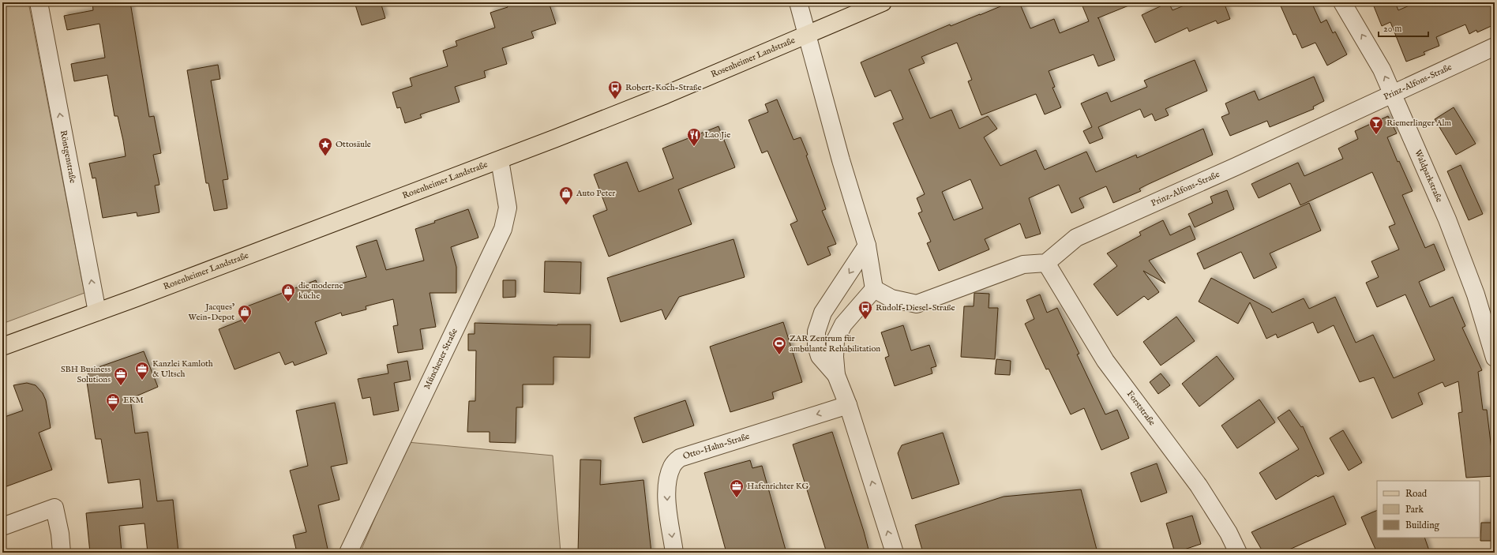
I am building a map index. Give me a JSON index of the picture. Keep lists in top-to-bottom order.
{
  "streets": {
    "main road": ["Rosenheimer Landstraße"],
    "street": [
      "Prinz-Alfons-Straße",
      "Röntgenstraße",
      "Waldparkstraße",
      "Münchener Straße",
      "Forststraße",
      "Otto-Hahn-Straße"
    ]
  },
  "crossings": [
    ["Rosenheimer Landstraße", "Röntgenstraße"],
    ["Rosenheimer Landstraße", "Münchener Straße"],
    ["Prinz-Alfons-Straße", "Waldparkstraße"],
    ["Prinz-Alfons-Straße", "Forststraße"]
  ],
  "one_way": ["Röntgenstraße", "Otto-Hahn-Straße"],
  "places": {
    "bus stop": ["Robert-Koch-Straße", "Rudolf-Diesel-Straße"],
    "bar": ["Riemerlinger Alm"],
    "restaurant": ["Lao Jie"],
    "place": ["Ottosäule"],
    "shop": ["Auto Peter", "die moderne küche", "Jacques’ Wein-Depot"],
    "sports": ["ZAR Zentrum für ambulante Rehabilitation"],
    "office": [
      "Kanzlei Kamloth & Ultsch",
      "SBH Business Solutions",
      "EKM",
      "Hafenrichter KG"
    ]
  },
  "legend": ["Road", "Park", "Building"],
  "scale_bar": "20 m"
}
